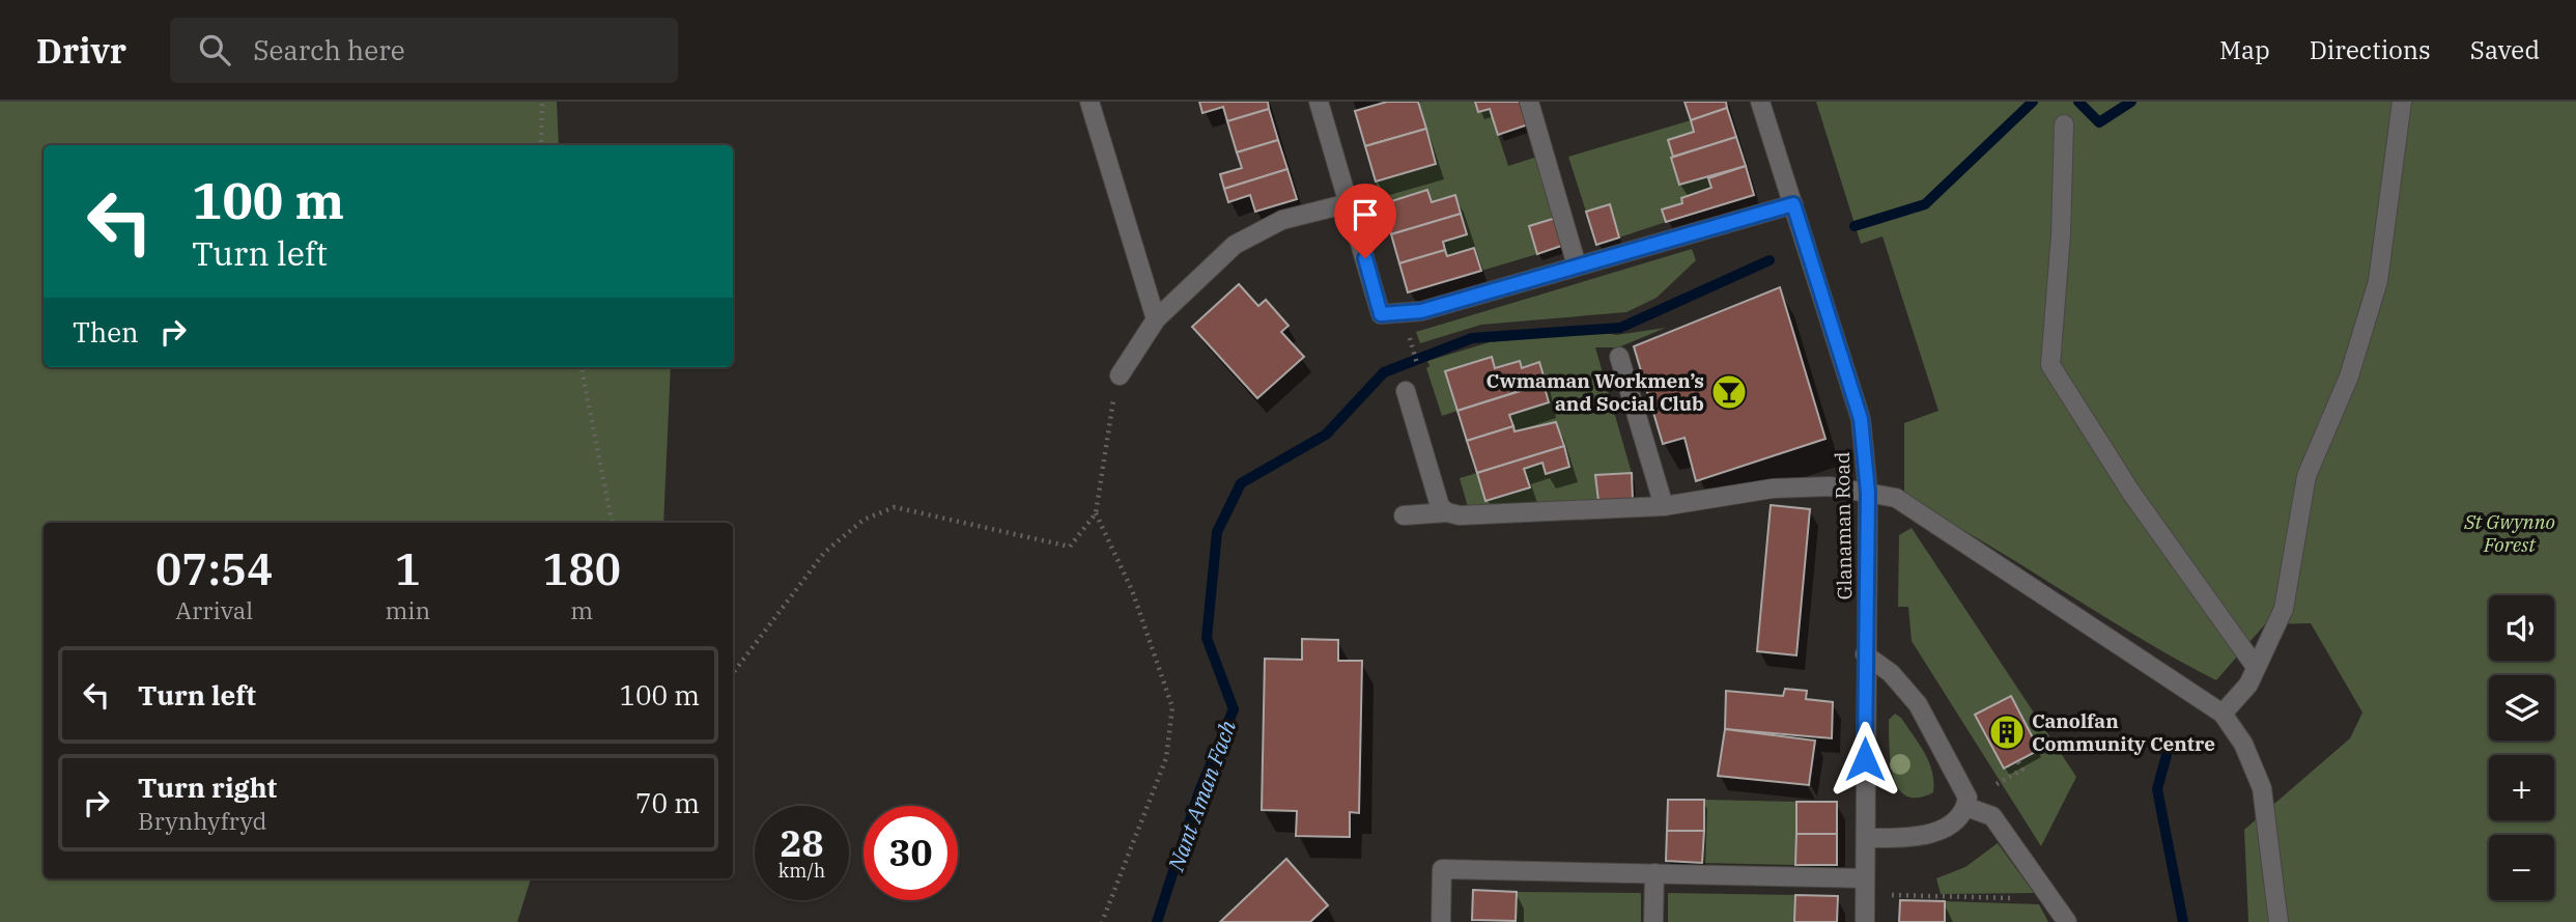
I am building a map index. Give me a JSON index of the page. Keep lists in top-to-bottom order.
{
  "streets": {
    "street": ["Glanaman Road"]
  },
  "water": ["Nant Aman Fach"],
  "parks": ["St Gwynno Forest"],
  "places": {
    "bar": ["Cwmaman Workmen’s and Social Club"],
    "building": ["Canolfan Community Centre"]
  },
  "page": {
    "header": "Drivr",
    "search": "Search here",
    "nav": ["Map", "Directions", "Saved"],
    "turn": ["100 m", "Turn left"],
    "then": "Then",
    "eta": [
      "07:54",
      "Arrival",
      "1",
      "min",
      "180",
      "m"
    ],
    "map_buttons": ["+", "−"],
    "list": [
      {
        "name": "Turn left",
        "value": "100 m"
      },
      {
        "name": "Turn right",
        "note": "Brynhyfryd",
        "value": "70 m"
      }
    ],
    "speed": "28 km/h",
    "limit": "30"
  }
}
